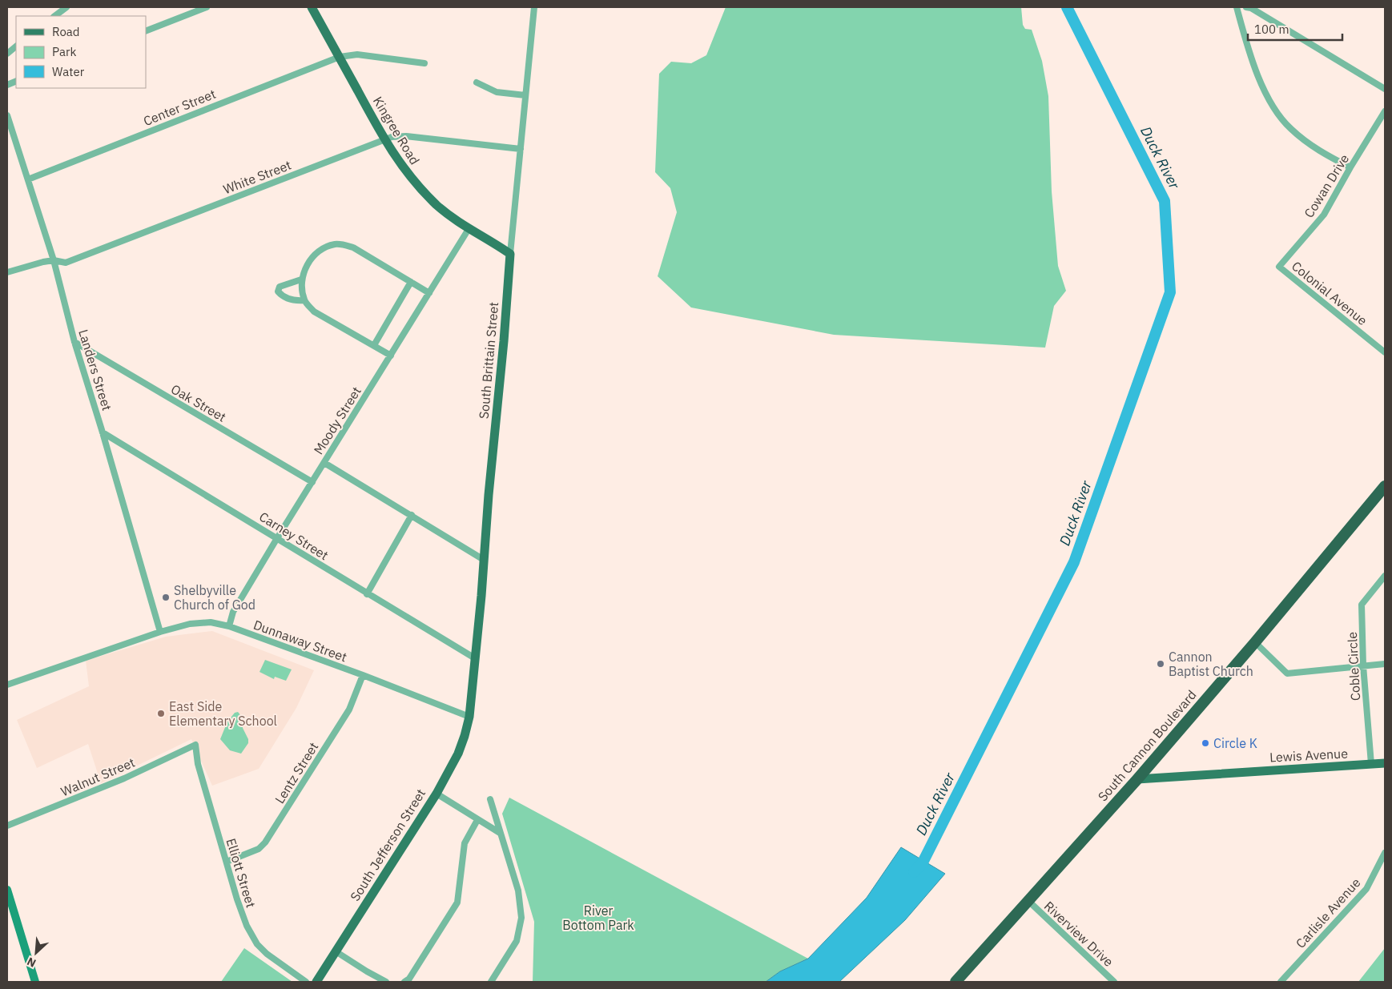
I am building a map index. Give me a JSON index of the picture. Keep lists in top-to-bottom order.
{
  "streets": {
    "highway": ["South Cannon Boulevard"],
    "main road": [
      "Kingree Road",
      "South Brittain Street",
      "Lewis Avenue",
      "South Jefferson Street"
    ],
    "street": [
      "Center Street",
      "White Street",
      "Cowan Drive",
      "Colonial Avenue",
      "Landers Street",
      "Oak Street",
      "Moody Street",
      "Carney Street",
      "Dunnaway Street",
      "Coble Circle",
      "Lentz Street",
      "Walnut Street",
      "Elliott Street",
      "Carlisle Avenue",
      "Riverview Drive"
    ]
  },
  "crossings": [
    ["Center Street", "Kingree Road"],
    ["Center Street", "Landers Street"],
    ["Kingree Road", "White Street"],
    ["Kingree Road", "South Brittain Street"],
    ["Kingree Road", "Moody Street"],
    ["White Street", "South Brittain Street"],
    ["White Street", "Landers Street"],
    ["Cowan Drive", "Colonial Avenue"],
    ["South Brittain Street", "Carney Street"],
    ["South Brittain Street", "Dunnaway Street"],
    ["South Brittain Street", "South Jefferson Street"],
    ["Landers Street", "Oak Street"],
    ["Landers Street", "Carney Street"],
    ["Landers Street", "Dunnaway Street"],
    ["Oak Street", "Moody Street"],
    ["Moody Street", "Carney Street"],
    ["Moody Street", "Dunnaway Street"],
    ["Dunnaway Street", "Lentz Street"],
    ["Dunnaway Street", "South Jefferson Street"],
    ["Coble Circle", "Lewis Avenue"],
    ["South Cannon Boulevard", "Lewis Avenue"],
    ["South Cannon Boulevard", "Riverview Drive"],
    ["Lentz Street", "Elliott Street"],
    ["Walnut Street", "Elliott Street"]
  ],
  "water": ["Duck River"],
  "parks": ["River Bottom Park"],
  "places": [
    "Shelbyville Church of God",
    "Cannon Baptist Church",
    "East Side Elementary School",
    "Circle K"
  ],
  "legend": ["Road", "Park", "Water"],
  "scale_bar": "100 m",
  "north": "bottom left"
}
